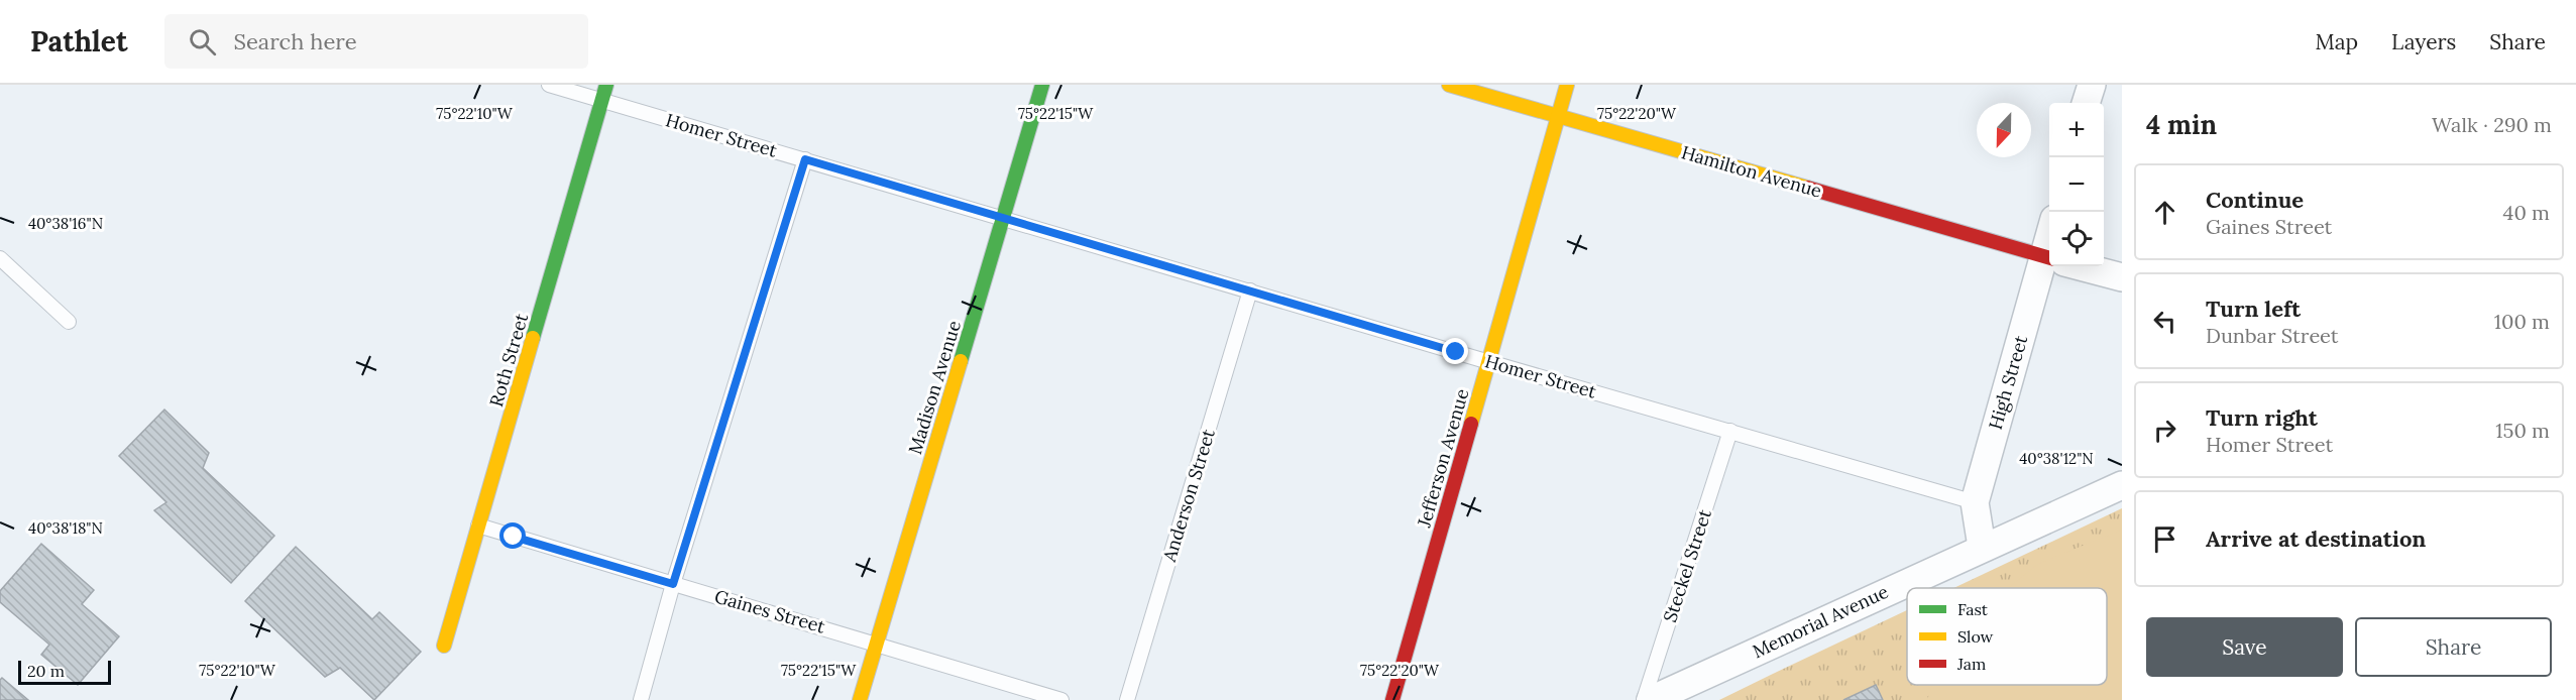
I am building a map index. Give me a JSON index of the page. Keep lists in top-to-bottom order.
{
  "streets": {
    "street": [
      "Hamilton Avenue",
      "Roth Street",
      "High Street",
      "Madison Avenue",
      "Jefferson Avenue",
      "Memorial Avenue"
    ],
    "lane": [
      "Homer Street",
      "Anderson Street",
      "Steckel Street",
      "Gaines Street"
    ]
  },
  "crossings": [
    ["Homer Street", "Roth Street"],
    ["Homer Street", "High Street"],
    ["Homer Street", "Madison Avenue"],
    ["Homer Street", "Jefferson Avenue"],
    ["Homer Street", "Anderson Street"],
    ["Homer Street", "Steckel Street"],
    ["Hamilton Avenue", "Jefferson Avenue"],
    ["Roth Street", "Gaines Street"],
    ["High Street", "Memorial Avenue"],
    ["Madison Avenue", "Gaines Street"]
  ],
  "legend": ["Fast", "Slow", "Jam"],
  "scale_bar": "20 m",
  "north": "bottom",
  "page": {
    "header": "Pathlet",
    "search": "Search here",
    "nav": ["Map", "Layers", "Share"],
    "heading": ["4 min", "Walk · 290 m"],
    "map_buttons": ["+", "−"],
    "list": [
      ["Continue", "Gaines Street", "40 m"],
      ["Turn left", "Dunbar Street", "100 m"],
      ["Turn right", "Homer Street", "150 m"],
      "Arrive at destination"
    ],
    "buttons": ["Save", "Share"],
    "scale": "20 m"
  },
  "coordinates": [
    "75°22'10\"W",
    "75°22'15\"W",
    "75°22'20\"W",
    "40°38'16\"N",
    "40°38'12\"N",
    "40°38'18\"N"
  ]
}
